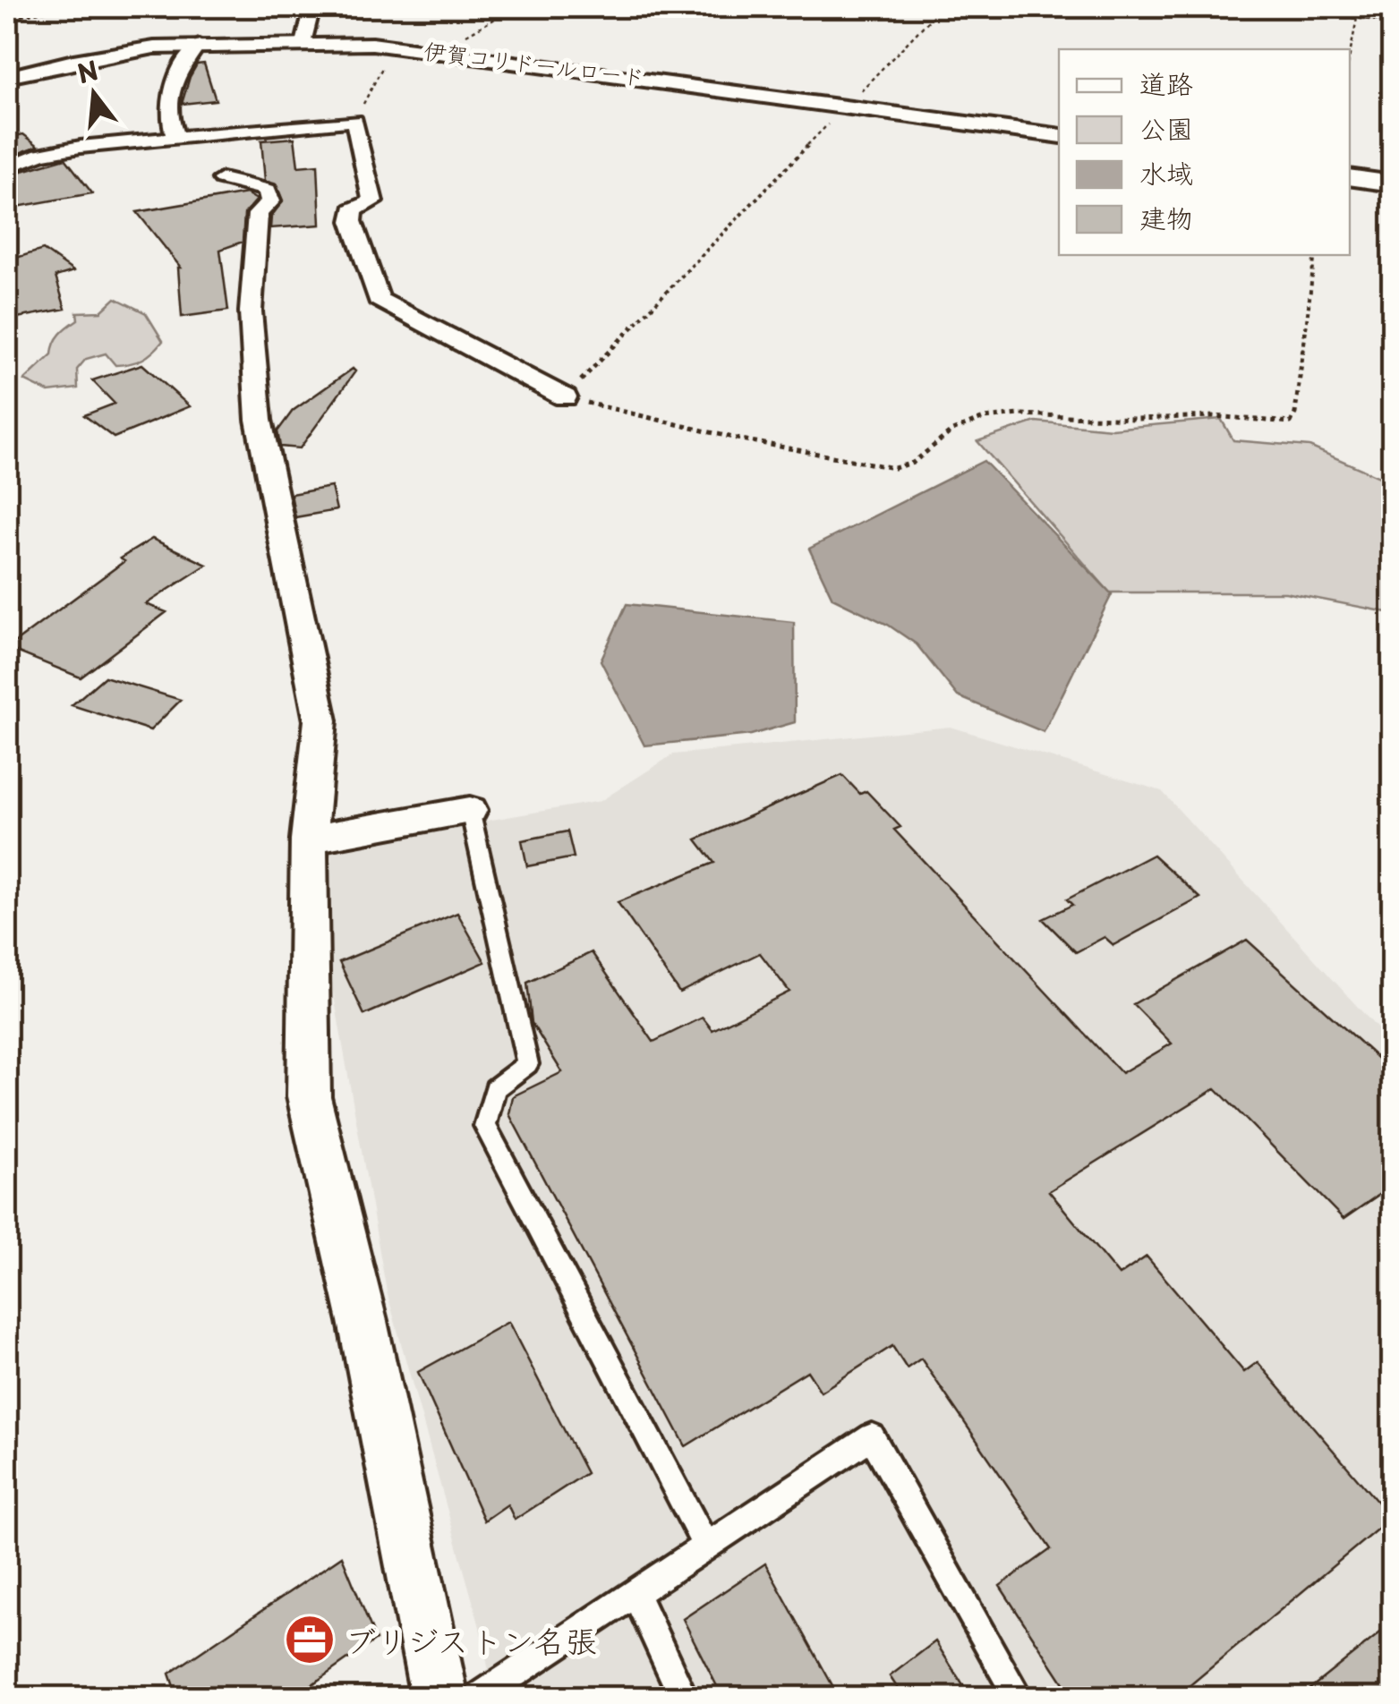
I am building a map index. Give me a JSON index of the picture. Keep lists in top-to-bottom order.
{
  "streets": {
    "street": ["伊賀コリドールロード"]
  },
  "places": {
    "office": ["ブリジストン名張"]
  },
  "legend": [
    "道路",
    "公園",
    "水域",
    "建物"
  ],
  "north": "top"
}
